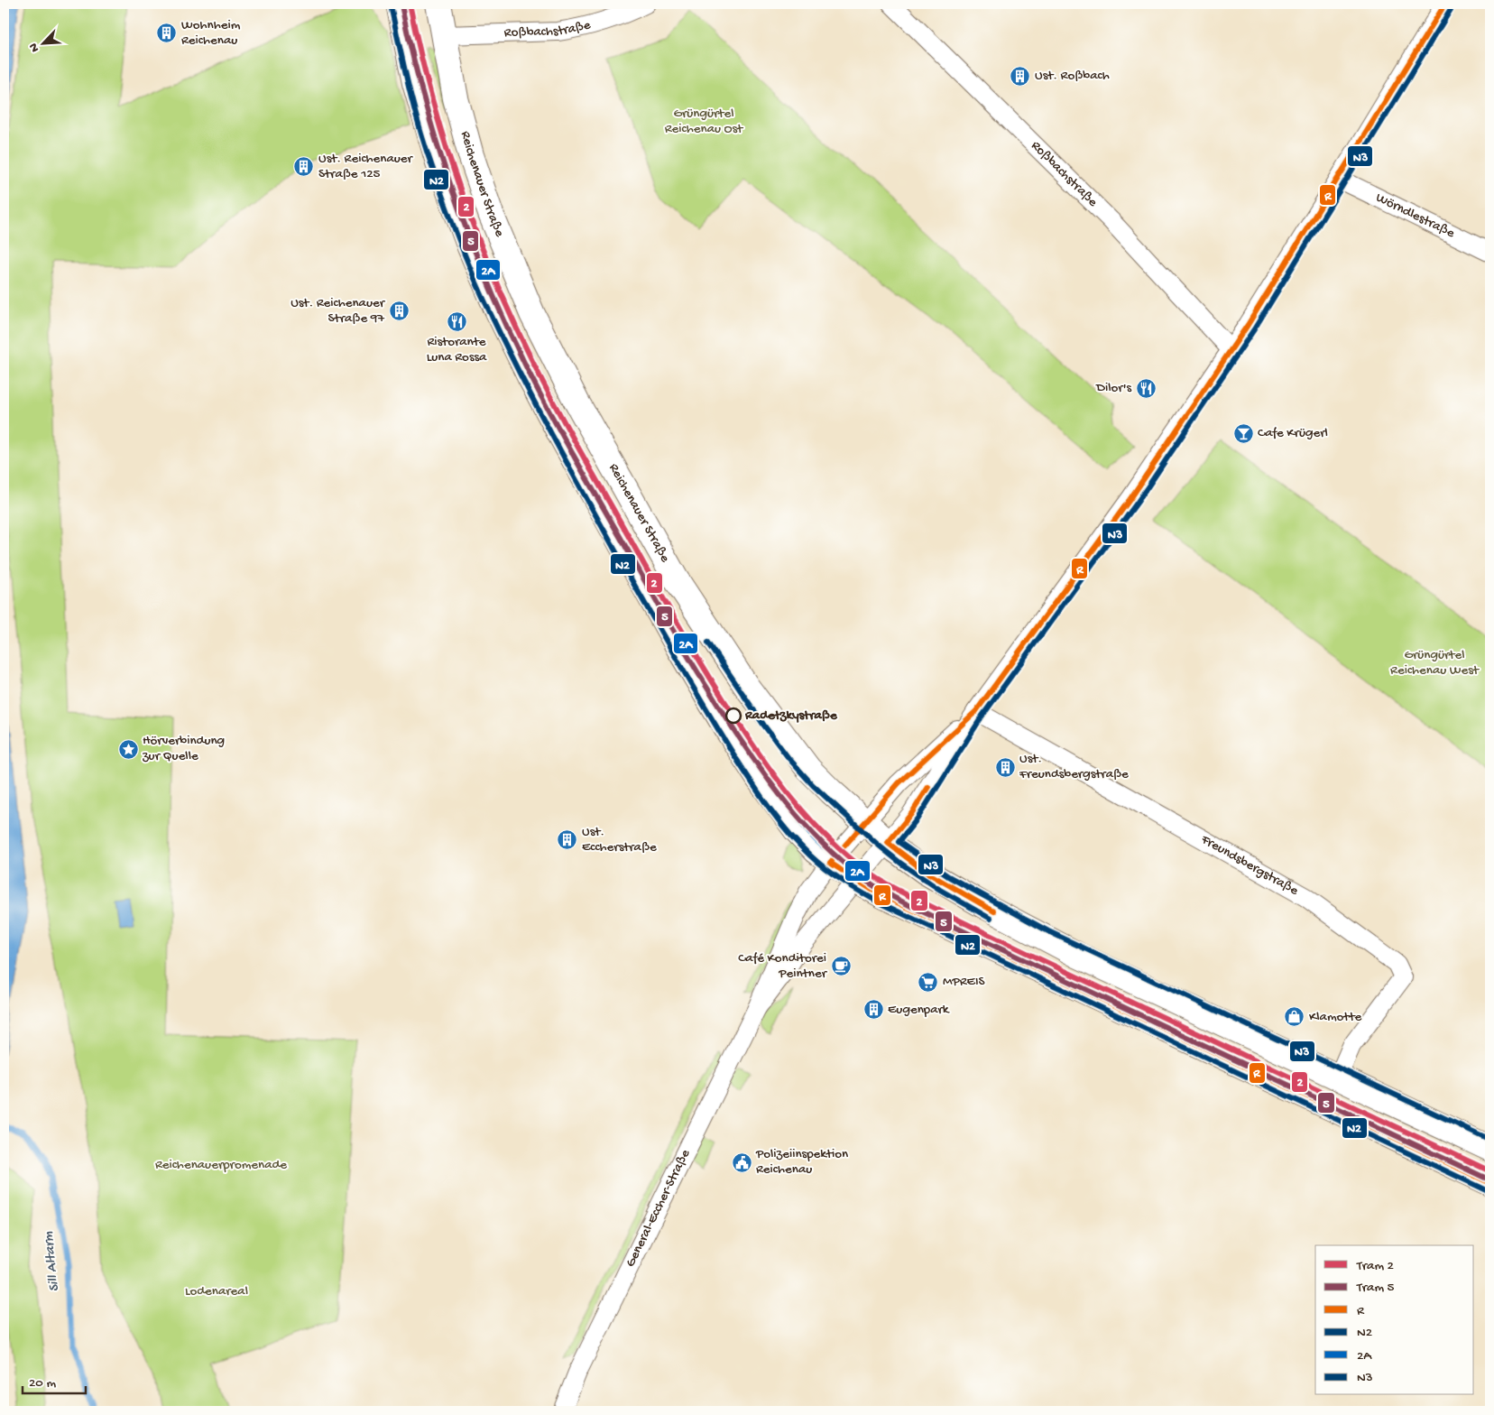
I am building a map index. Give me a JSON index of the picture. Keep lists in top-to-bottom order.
{
  "streets": {
    "street": [
      "Roßbachstraße",
      "Reichenauer Straße",
      "Wörndlestraße",
      "Freundsbergstraße",
      "General-Eccher-Straße"
    ]
  },
  "crossings": [
    ["Roßbachstraße", "Reichenauer Straße"],
    ["Reichenauer Straße", "Freundsbergstraße"],
    ["Reichenauer Straße", "General-Eccher-Straße"]
  ],
  "water": ["Sill Altarm"],
  "parks": [
    "Grüngürtel Reichenau Ost",
    "Grüngürtel Reichenau West",
    "Reichenauerpromenade",
    "Lodenareal"
  ],
  "places": {
    "building": [
      "Wohnheim Reichenau",
      "Ust. Roßbach",
      "Ust. Reichenauer Straße 125",
      "Ust. Reichenauer Straße 97",
      "Ust. Freundsbergstraße",
      "Ust. Eccherstraße",
      "Eugenpark"
    ],
    "restaurant": ["Ristorante Luna Rossa", "Dilor's"],
    "bar": ["Cafe Krügerl"],
    "other": ["Radetzkystraße"],
    "place": ["Hörverbindung zur Quelle"],
    "cafe": ["Café Konditorei Peintner"],
    "supermarket": ["MPREIS"],
    "shop": ["Klamotte"],
    "public building": ["Polizeiinspektion Reichenau"]
  },
  "lines": [
    "tram line 2",
    "transit line R",
    "transit line 2A",
    "tram line 5",
    "transit line N2",
    "transit line N3"
  ],
  "legend": [
    "Tram 2",
    "Tram 5",
    "R",
    "N2",
    "2A",
    "N3"
  ],
  "scale_bar": "20 m",
  "north": "bottom left"
}
